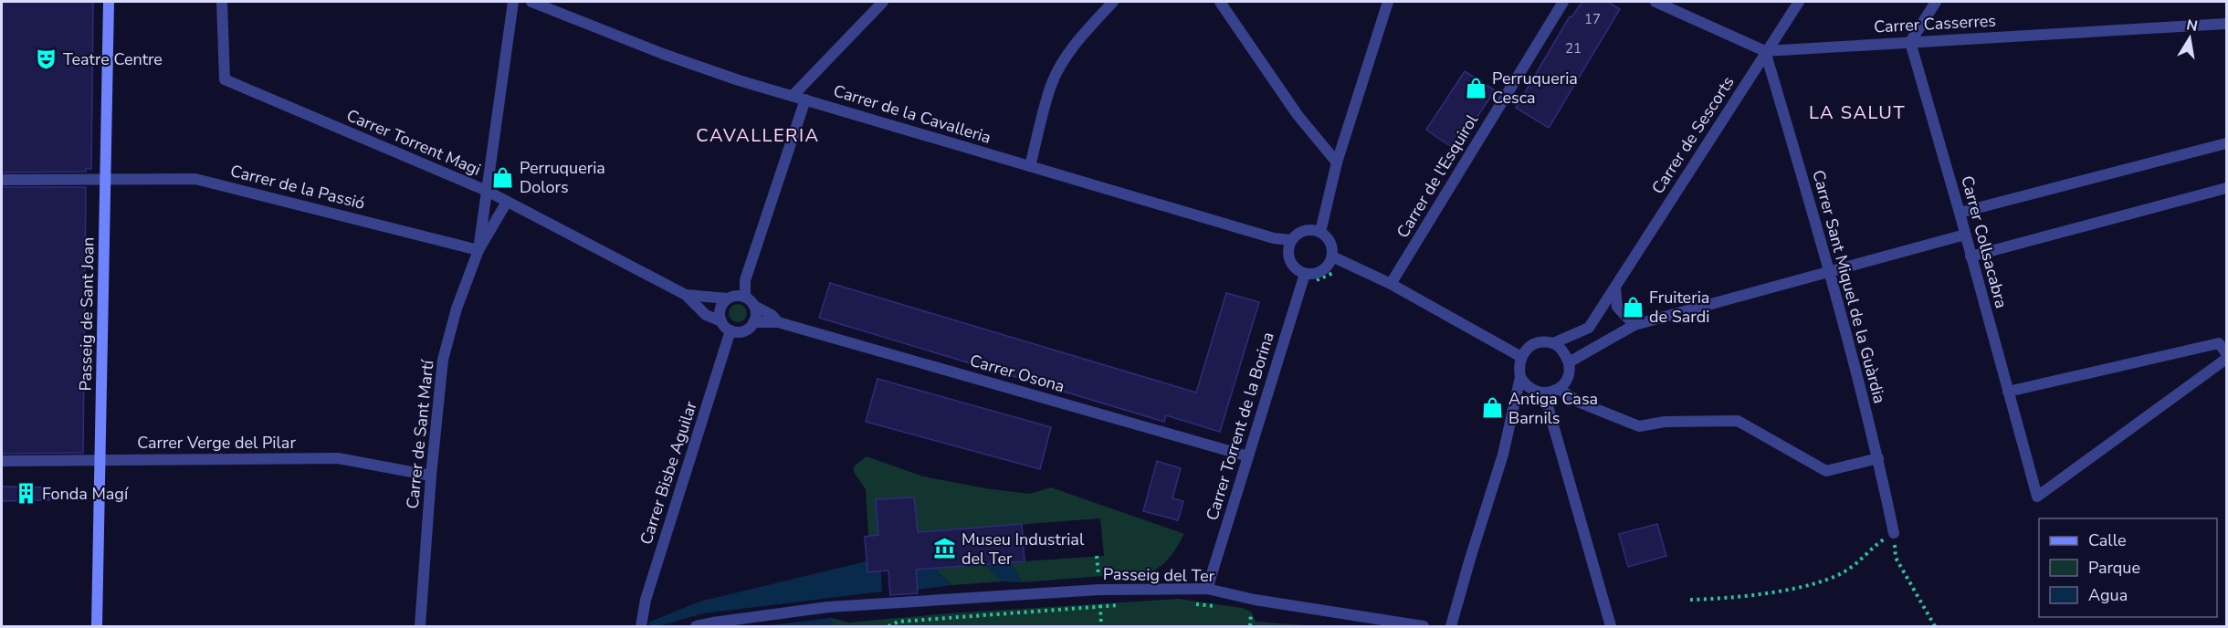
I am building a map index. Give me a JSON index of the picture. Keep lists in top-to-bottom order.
{
  "streets": {
    "street": [
      "Carrer Casserres",
      "Carrer de la Cavalleria",
      "Carrer de Sescorts",
      "Carrer Torrent Magi",
      "Carrer de l'Esquirol",
      "Carrer de la Passió",
      "Carrer Collsacabra",
      "Carrer Sant Miquel de la Guàrdia",
      "Passeig de Sant Joan",
      "Carrer Osona",
      "Carrer Torrent de la Borina",
      "Carrer de Sant Martí",
      "Carrer Verge del Pilar",
      "Carrer Bisbe Aguilar",
      "Passeig del Ter"
    ]
  },
  "crossings": [
    ["Carrer Casserres", "Carrer de Sescorts"],
    ["Carrer Casserres", "Carrer Collsacabra"],
    ["Carrer Casserres", "Carrer Sant Miquel de la Guàrdia"],
    ["Carrer de la Cavalleria", "Carrer Torrent de la Borina"],
    ["Carrer de Sescorts", "Carrer Sant Miquel de la Guàrdia"],
    ["Carrer Torrent Magi", "Carrer Osona"],
    ["Carrer Torrent Magi", "Carrer de Sant Martí"],
    ["Carrer Torrent Magi", "Carrer Bisbe Aguilar"],
    ["Carrer de la Passió", "Passeig de Sant Joan"],
    ["Carrer de la Passió", "Carrer de Sant Martí"],
    ["Passeig de Sant Joan", "Carrer Verge del Pilar"],
    ["Carrer Osona", "Carrer Torrent de la Borina"],
    ["Carrer Osona", "Carrer Bisbe Aguilar"],
    ["Carrer Torrent de la Borina", "Passeig del Ter"],
    ["Carrer de Sant Martí", "Carrer Verge del Pilar"]
  ],
  "districts": ["LA SALUT", "CAVALLERIA"],
  "places": {
    "theatre": ["Teatre Centre"],
    "shop": [
      "Perruqueria Cesca",
      "Perruqueria Dolors",
      "Fruiteria de Sardi",
      "Antiga Casa Barnils"
    ],
    "building": ["Fonda Magí"],
    "museum": ["Museu Industrial del Ter"]
  },
  "house_numbers": ["17", "21"],
  "legend": ["Calle", "Parque", "Agua"],
  "north": "top"
}
